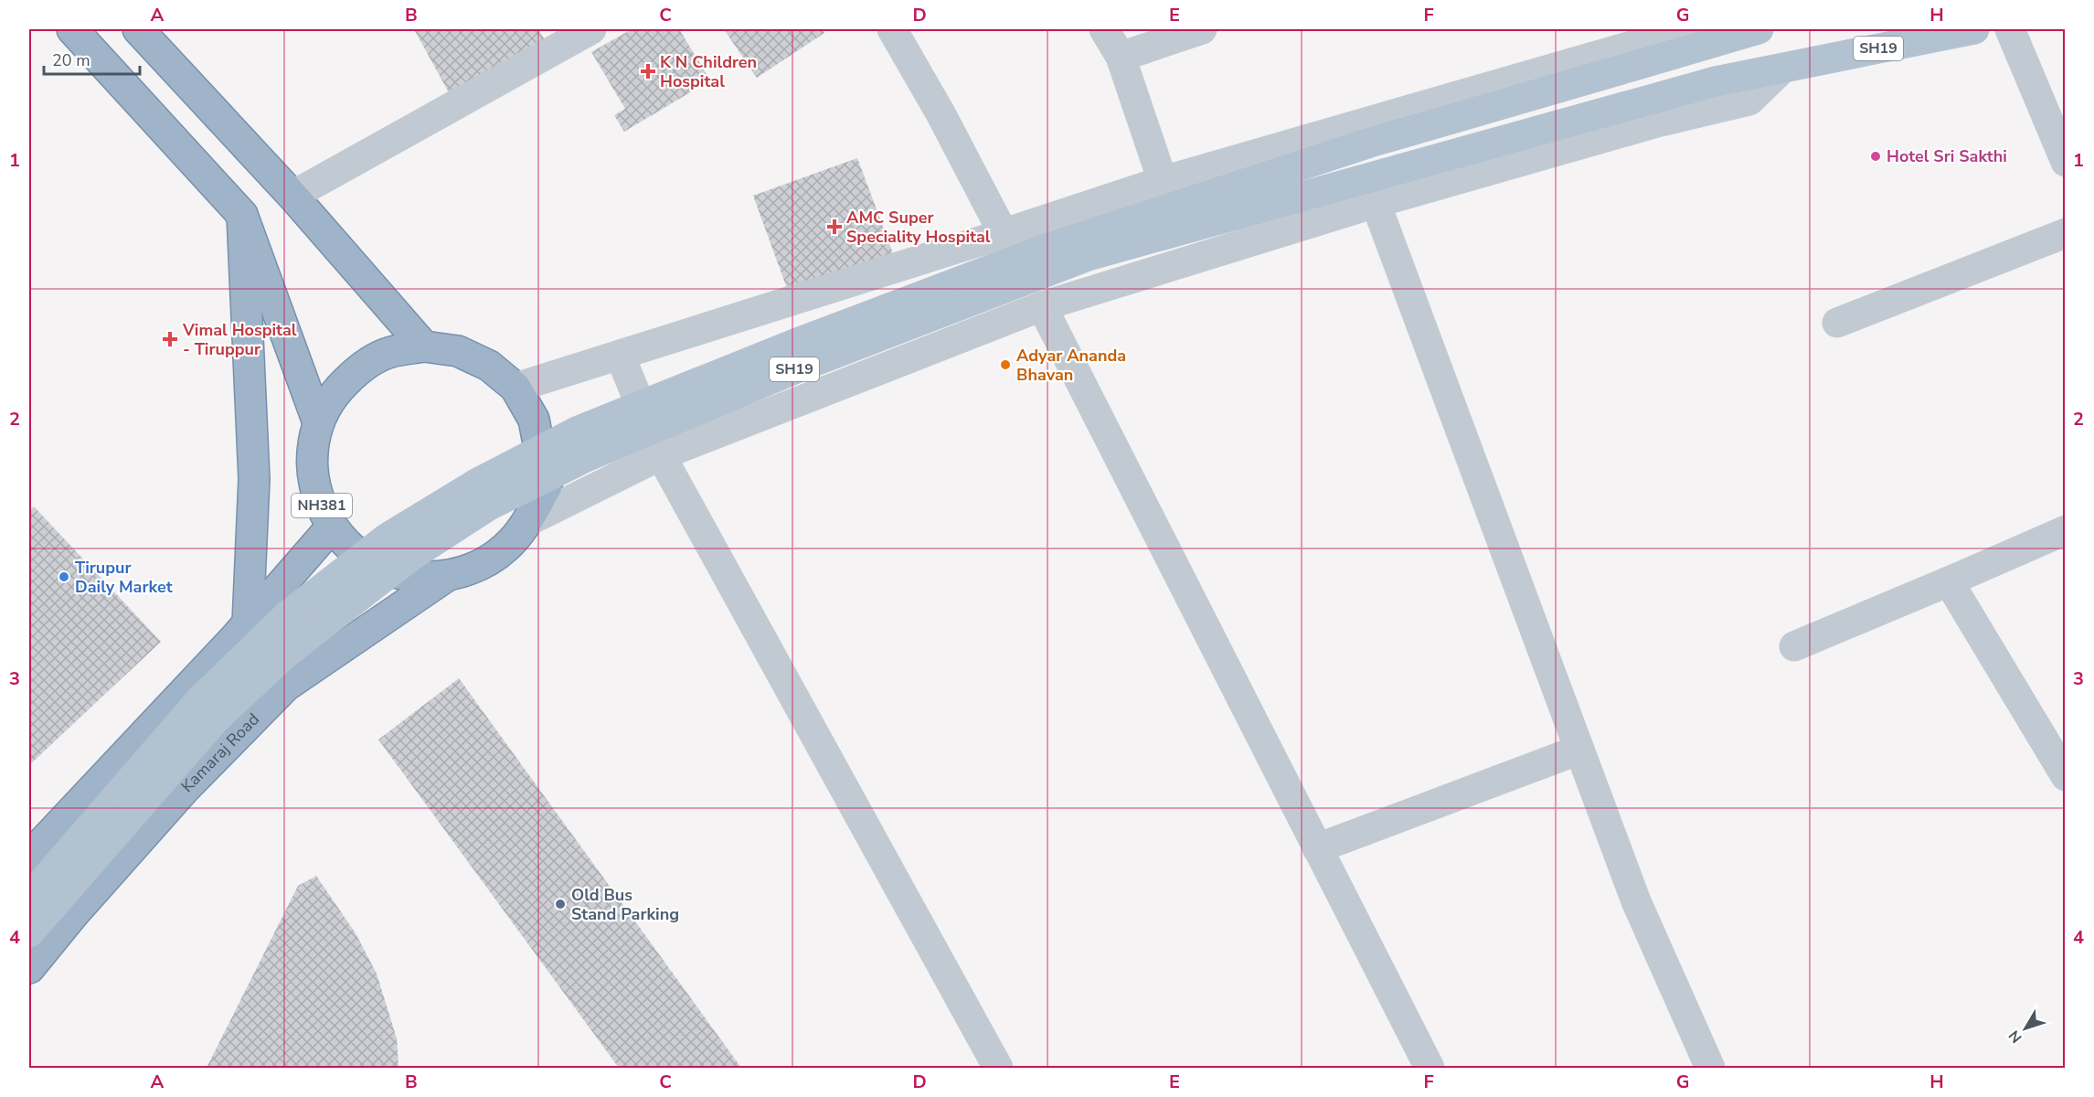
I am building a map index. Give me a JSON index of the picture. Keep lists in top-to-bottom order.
{
  "streets": {
    "highway": ["NH381", "Kamaraj Road"],
    "main road": ["SH19"]
  },
  "crossings": [
    ["NH381", "Kamaraj Road"]
  ],
  "places": {
    "health": ["K N Children Hospital", "AMC Super Speciality Hospital", "Vimal Hospital - Tiruppur"],
    "other": [
      "Hotel Sri Sakthi",
      "Adyar Ananda Bhavan",
      "Tirupur Daily Market",
      "Old Bus Stand Parking"
    ]
  },
  "scale_bar": "20 m",
  "north": "bottom left",
  "grid": {
    "columns": [
      "A",
      "B",
      "C",
      "D",
      "E",
      "F",
      "G",
      "H"
    ],
    "rows": [
      "1",
      "2",
      "3",
      "4"
    ]
  }
}
